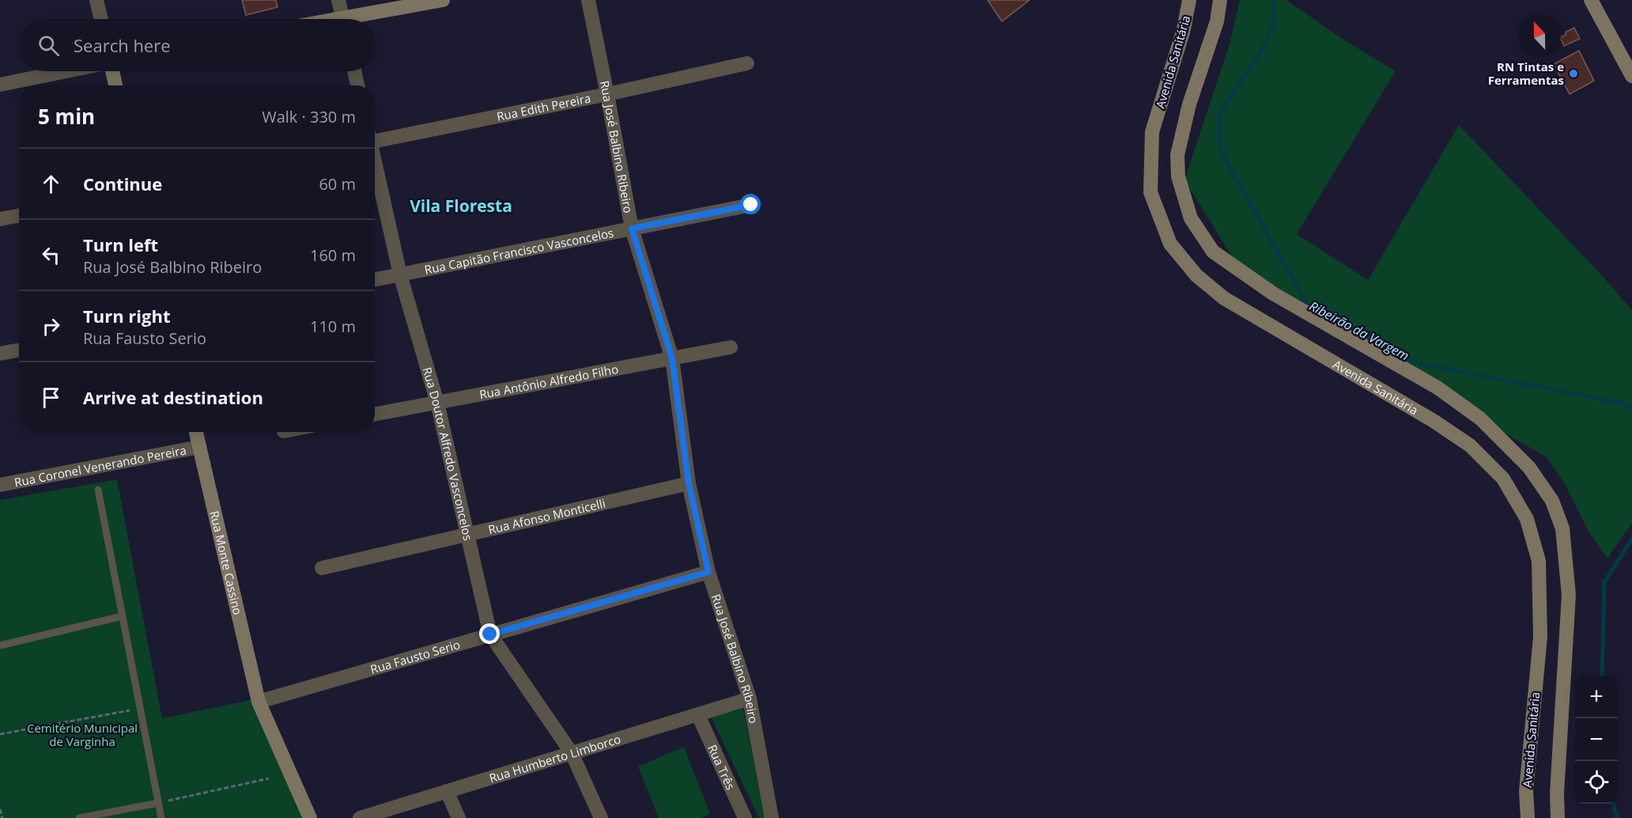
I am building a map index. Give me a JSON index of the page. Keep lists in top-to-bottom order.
{
  "streets": {
    "street": [
      "Avenida Sanitária",
      "Rua Edith Pereira",
      "Rua José Balbino Ribeiro",
      "Rua Capitão Francisco Vasconcelos",
      "Rua Antônio Alfredo Filho",
      "Rua Doutor Alfredo Vasconcelos",
      "Rua Coronel Venerando Pereira",
      "Rua Afonso Monticelli",
      "Rua Monte Cassino",
      "Rua Fausto Serio",
      "Rua Humberto Limborco",
      "Rua Três"
    ]
  },
  "crossings": [
    ["Rua Edith Pereira", "Rua José Balbino Ribeiro"],
    ["Rua José Balbino Ribeiro", "Rua Capitão Francisco Vasconcelos"],
    ["Rua José Balbino Ribeiro", "Rua Antônio Alfredo Filho"],
    ["Rua José Balbino Ribeiro", "Rua Afonso Monticelli"],
    ["Rua José Balbino Ribeiro", "Rua Fausto Serio"],
    ["Rua José Balbino Ribeiro", "Rua Humberto Limborco"],
    ["Rua Capitão Francisco Vasconcelos", "Rua Doutor Alfredo Vasconcelos"],
    ["Rua Antônio Alfredo Filho", "Rua Doutor Alfredo Vasconcelos"],
    ["Rua Doutor Alfredo Vasconcelos", "Rua Afonso Monticelli"],
    ["Rua Doutor Alfredo Vasconcelos", "Rua Fausto Serio"],
    ["Rua Doutor Alfredo Vasconcelos", "Rua Humberto Limborco"],
    ["Rua Coronel Venerando Pereira", "Rua Monte Cassino"],
    ["Rua Monte Cassino", "Rua Fausto Serio"],
    ["Rua Humberto Limborco", "Rua Três"]
  ],
  "districts": ["Vila Floresta"],
  "water": ["Ribeirão da Vargem"],
  "parks": ["Cemitério Municipal de Varginha"],
  "places": ["RN Tintas e Ferramentas"],
  "north": "top",
  "page": {
    "search": "Search here",
    "heading": ["5 min", "Walk · 330 m"],
    "list": [
      ["Continue", "60 m"],
      ["Turn left", "Rua José Balbino Ribeiro", "160 m"],
      ["Turn right", "Rua Fausto Serio", "110 m"],
      "Arrive at destination"
    ],
    "map_buttons": ["+", "−"]
  }
}
